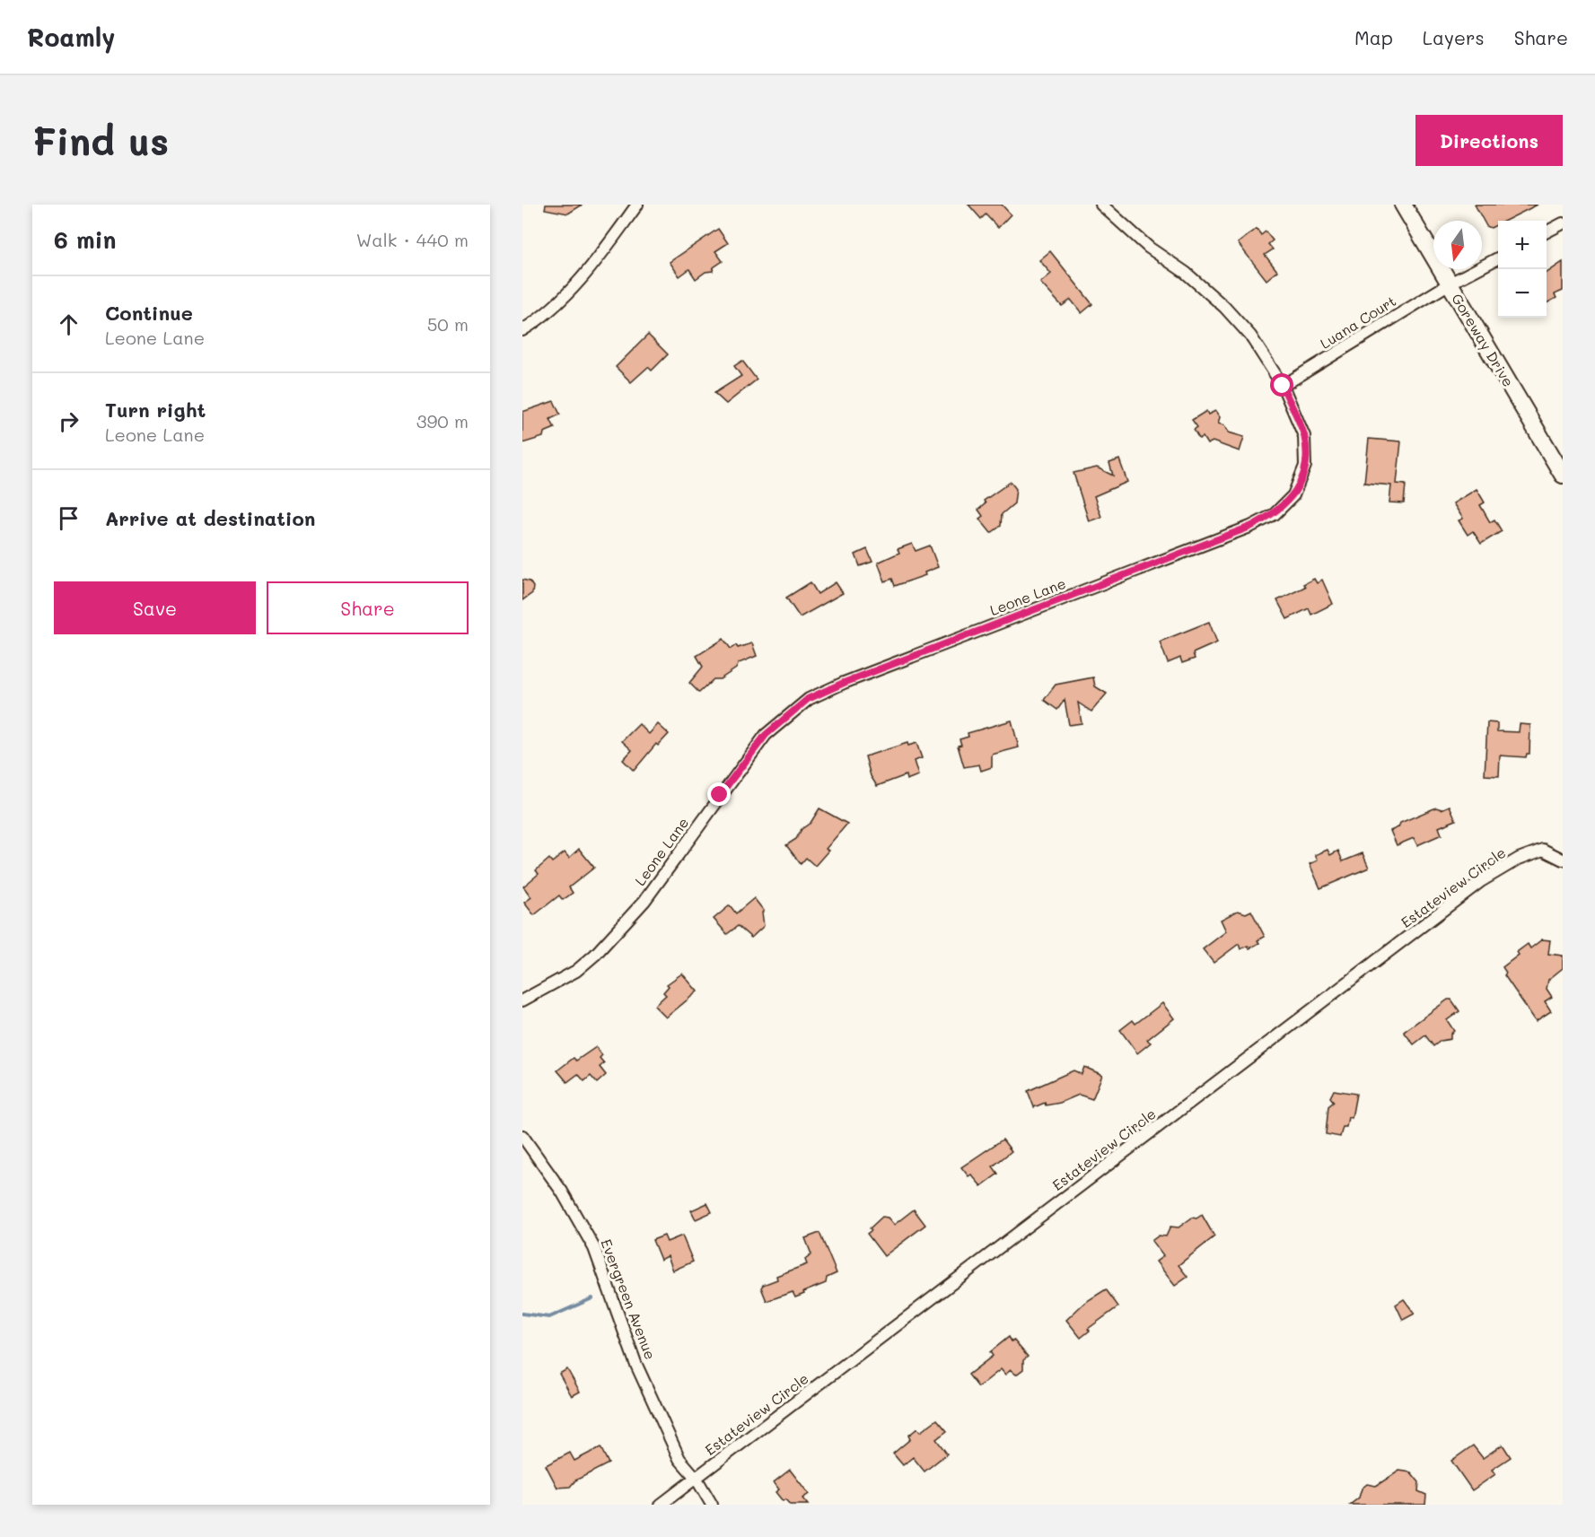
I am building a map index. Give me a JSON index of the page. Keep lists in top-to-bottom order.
{
  "streets": {
    "street": [
      "Luana Court",
      "Goreway Drive",
      "Leone Lane",
      "Estateview Circle",
      "Evergreen Avenue"
    ]
  },
  "crossings": [
    ["Luana Court", "Goreway Drive"],
    ["Luana Court", "Leone Lane"],
    ["Estateview Circle", "Evergreen Avenue"]
  ],
  "north": "bottom",
  "page": {
    "header": "Roamly",
    "nav": ["Map", "Layers", "Share"],
    "buttons": [
      "Directions",
      ["Save", "Share"]
    ],
    "title": "Find us",
    "heading": ["6 min", "Walk · 440 m"],
    "map_buttons": ["+", "−"],
    "list": [
      ["Continue", "Leone Lane", "50 m"],
      ["Turn right", "Leone Lane", "390 m"],
      "Arrive at destination"
    ]
  }
}
